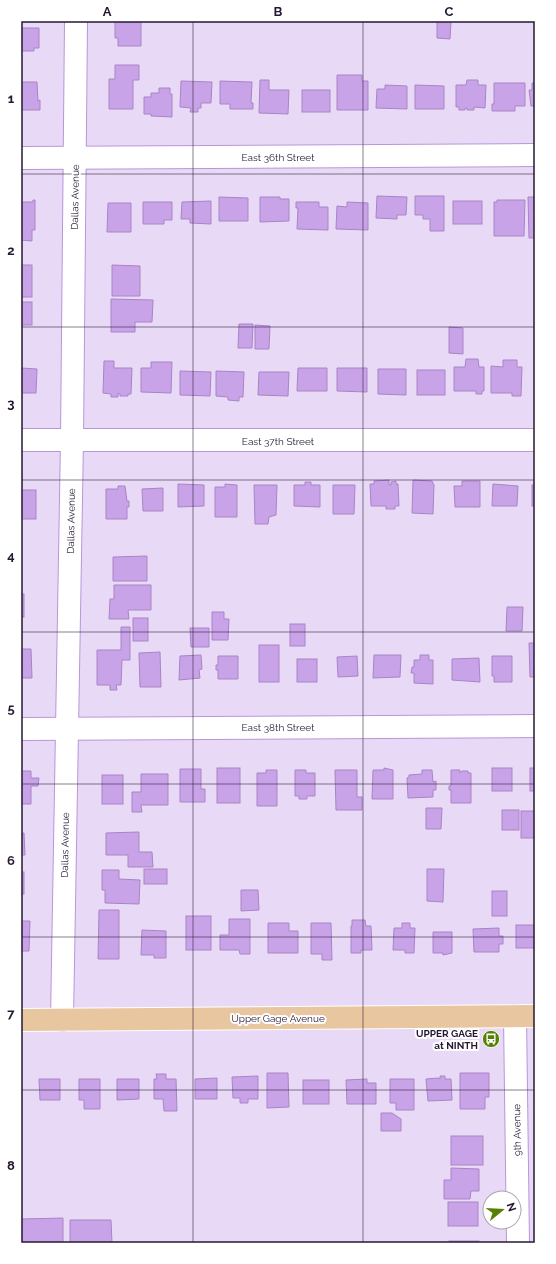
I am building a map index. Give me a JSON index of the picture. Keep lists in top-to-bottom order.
{
  "streets": {
    "main road": ["Upper Gage Avenue"],
    "street": [
      "East 36th Street",
      "Dallas Avenue",
      "East 37th Street",
      "East 38th Street",
      "9th Avenue"
    ]
  },
  "crossings": [
    ["East 36th Street", "Dallas Avenue"],
    ["Dallas Avenue", "East 37th Street"],
    ["Dallas Avenue", "East 38th Street"],
    ["Dallas Avenue", "Upper Gage Avenue"],
    ["Upper Gage Avenue", "9th Avenue"]
  ],
  "places": {
    "bus stop": ["UPPER GAGE at NINTH"]
  },
  "north": "right",
  "grid": {
    "columns": ["A", "B", "C"],
    "rows": [
      "1",
      "2",
      "3",
      "4",
      "5",
      "6",
      "7",
      "8"
    ]
  }
}
